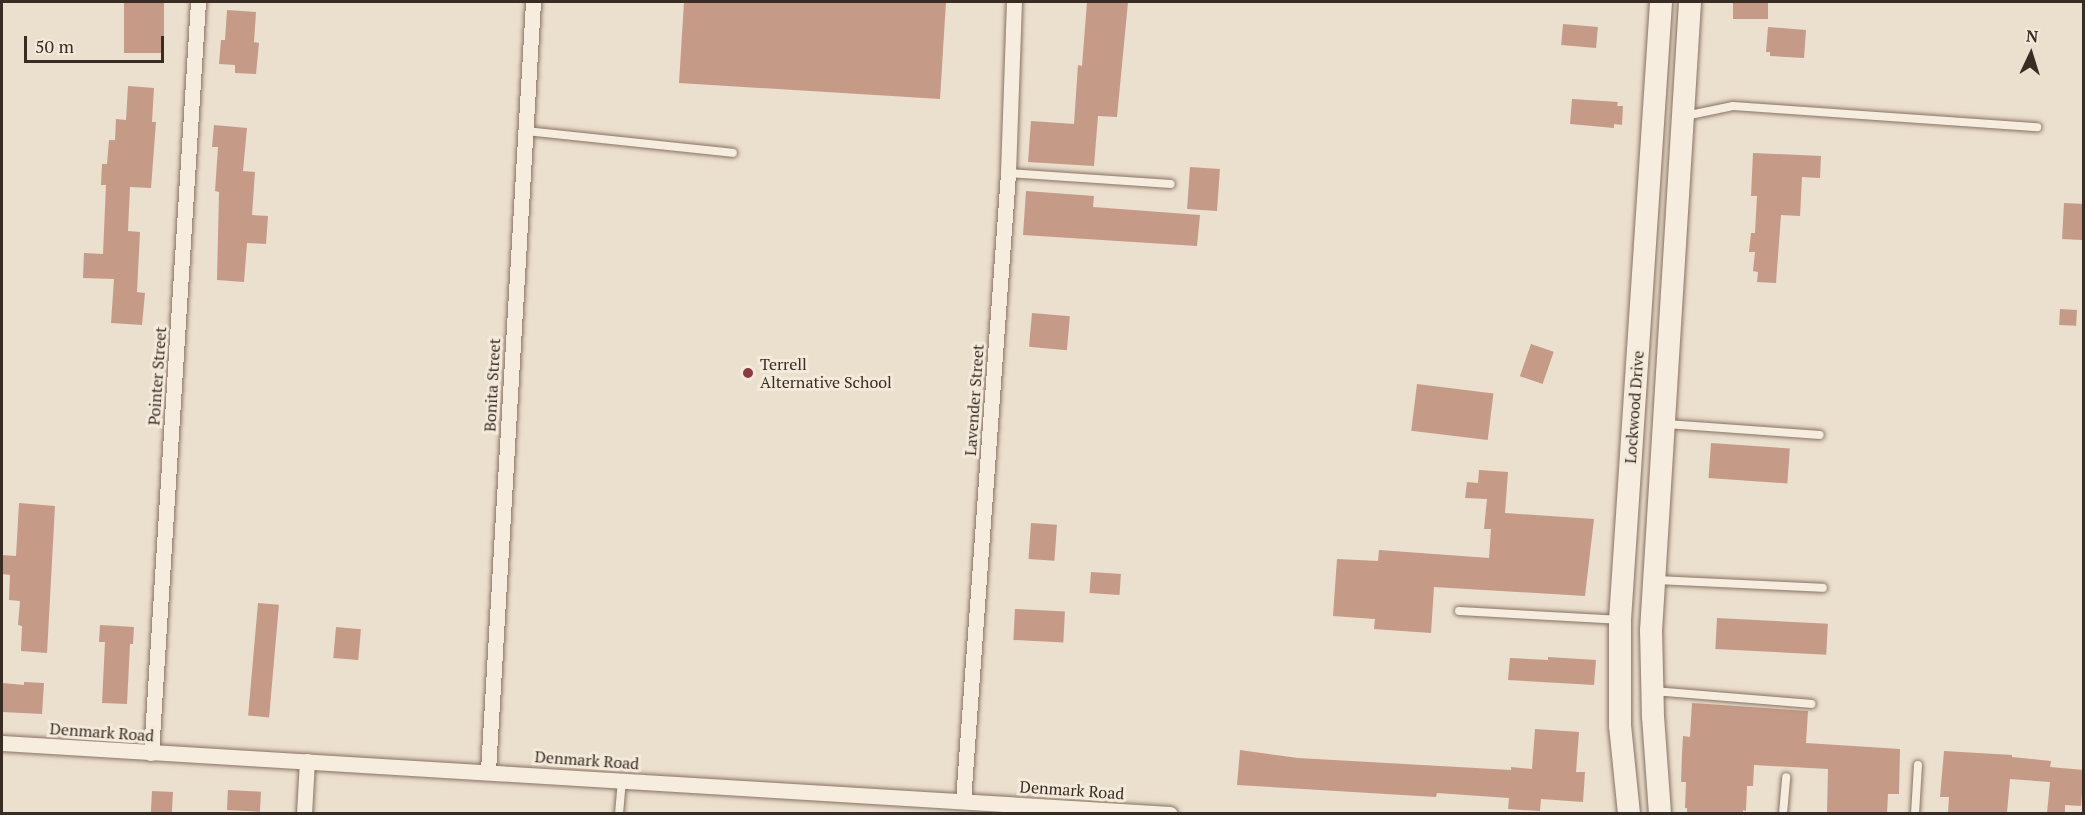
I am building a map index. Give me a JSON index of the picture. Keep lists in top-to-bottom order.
{
  "streets": {
    "main road": ["Lockwood Drive"],
    "street": [
      "Pointer Street",
      "Bonita Street",
      "Lavender Street",
      "Denmark Road"
    ]
  },
  "crossings": [
    ["Pointer Street", "Denmark Road"],
    ["Bonita Street", "Denmark Road"],
    ["Lavender Street", "Denmark Road"]
  ],
  "places": ["Terrell Alternative School"],
  "scale_bar": "50 m",
  "north": "top"
}
